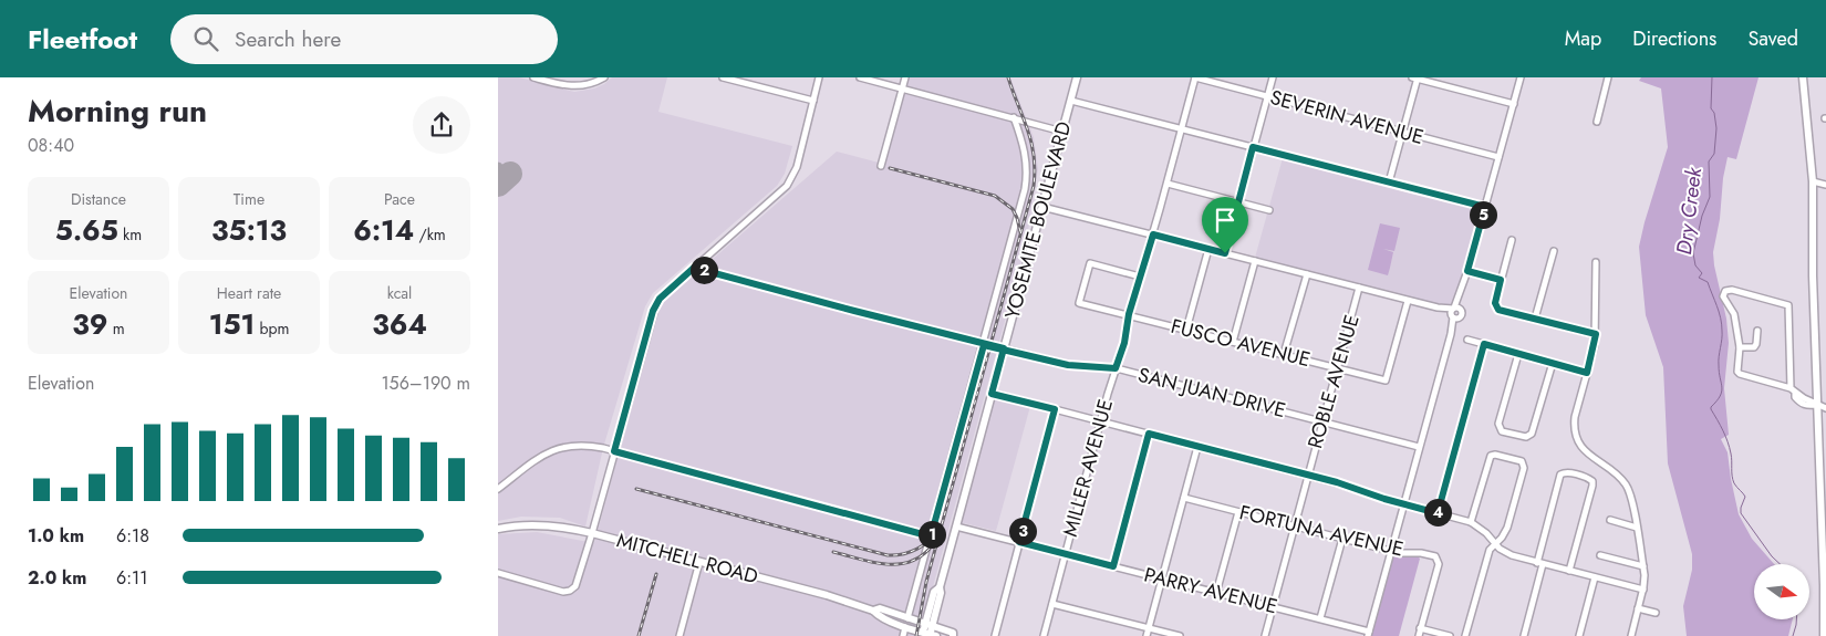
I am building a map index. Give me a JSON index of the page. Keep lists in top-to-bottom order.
{
  "streets": {
    "main road": ["YOSEMITE BOULEVARD", "MITCHELL ROAD"],
    "street": [
      "SEVERIN AVENUE",
      "FUSCO AVENUE",
      "ROBLE AVENUE",
      "SAN JUAN DRIVE",
      "MILLER AVENUE",
      "FORTUNA AVENUE",
      "PARRY AVENUE"
    ]
  },
  "crossings": [
    ["SEVERIN AVENUE", "MILLER AVENUE"],
    ["YOSEMITE BOULEVARD", "SAN JUAN DRIVE"],
    ["YOSEMITE BOULEVARD", "MITCHELL ROAD"],
    ["YOSEMITE BOULEVARD", "PARRY AVENUE"],
    ["FUSCO AVENUE", "ROBLE AVENUE"],
    ["FUSCO AVENUE", "MILLER AVENUE"],
    ["ROBLE AVENUE", "SAN JUAN DRIVE"],
    ["ROBLE AVENUE", "FORTUNA AVENUE"],
    ["ROBLE AVENUE", "PARRY AVENUE"],
    ["SAN JUAN DRIVE", "MILLER AVENUE"],
    ["MILLER AVENUE", "PARRY AVENUE"]
  ],
  "water": ["Dry Creek"],
  "north": "right",
  "page": {
    "header": "Fleetfoot",
    "search": "Search here",
    "nav": ["Map", "Directions", "Saved"],
    "heading": ["Morning run", "08:40"],
    "stats": [
      ["Distance", "5.65 km"],
      ["Time", "35:13"],
      ["Pace", "6:14 /km"],
      ["Elevation", "39 m"],
      ["Heart rate", "151 bpm"],
      ["kcal", "364"]
    ],
    "pins": [
      "5",
      "2",
      "4",
      "3",
      "1"
    ],
    "chart": ["Elevation", "156–190 m"],
    "list": [
      {
        "name": "1.0 km",
        "note": "6:18"
      },
      {
        "name": "2.0 km",
        "note": "6:11"
      }
    ]
  }
}
